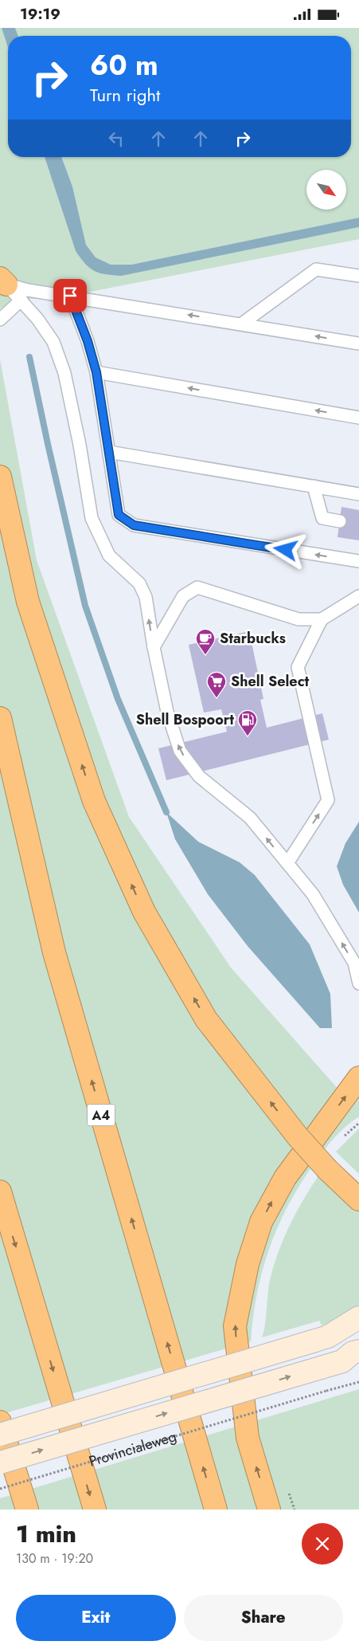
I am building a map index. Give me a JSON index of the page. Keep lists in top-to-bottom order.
{
  "streets": {
    "highway": ["A4"],
    "main road": ["Provincialeweg"]
  },
  "places": {
    "cafe": ["Starbucks"],
    "supermarket": ["Shell Select"],
    "fuel station": ["Shell Bospoort"]
  },
  "north": "bottom right",
  "page": {
    "status": "19:19",
    "turn": ["60 m", "Turn right"],
    "heading": ["1 min", "130 m · 19:20"],
    "buttons": ["Exit", "Share"]
  }
}
